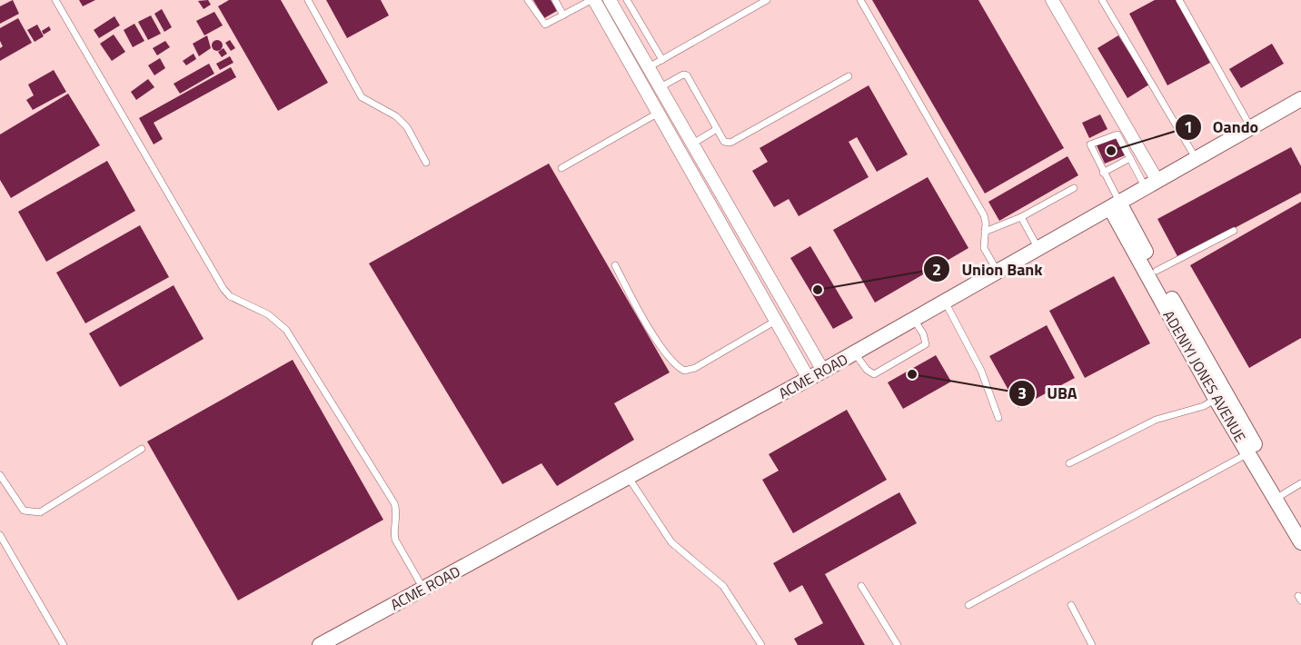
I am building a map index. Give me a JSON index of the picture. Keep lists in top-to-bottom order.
{
  "streets": {
    "street": ["ACME ROAD", "ADENIYI JONES AVENUE"]
  },
  "crossings": [
    ["ACME ROAD", "ADENIYI JONES AVENUE"]
  ],
  "places": ["Oando", "Union Bank", "UBA"]
}
